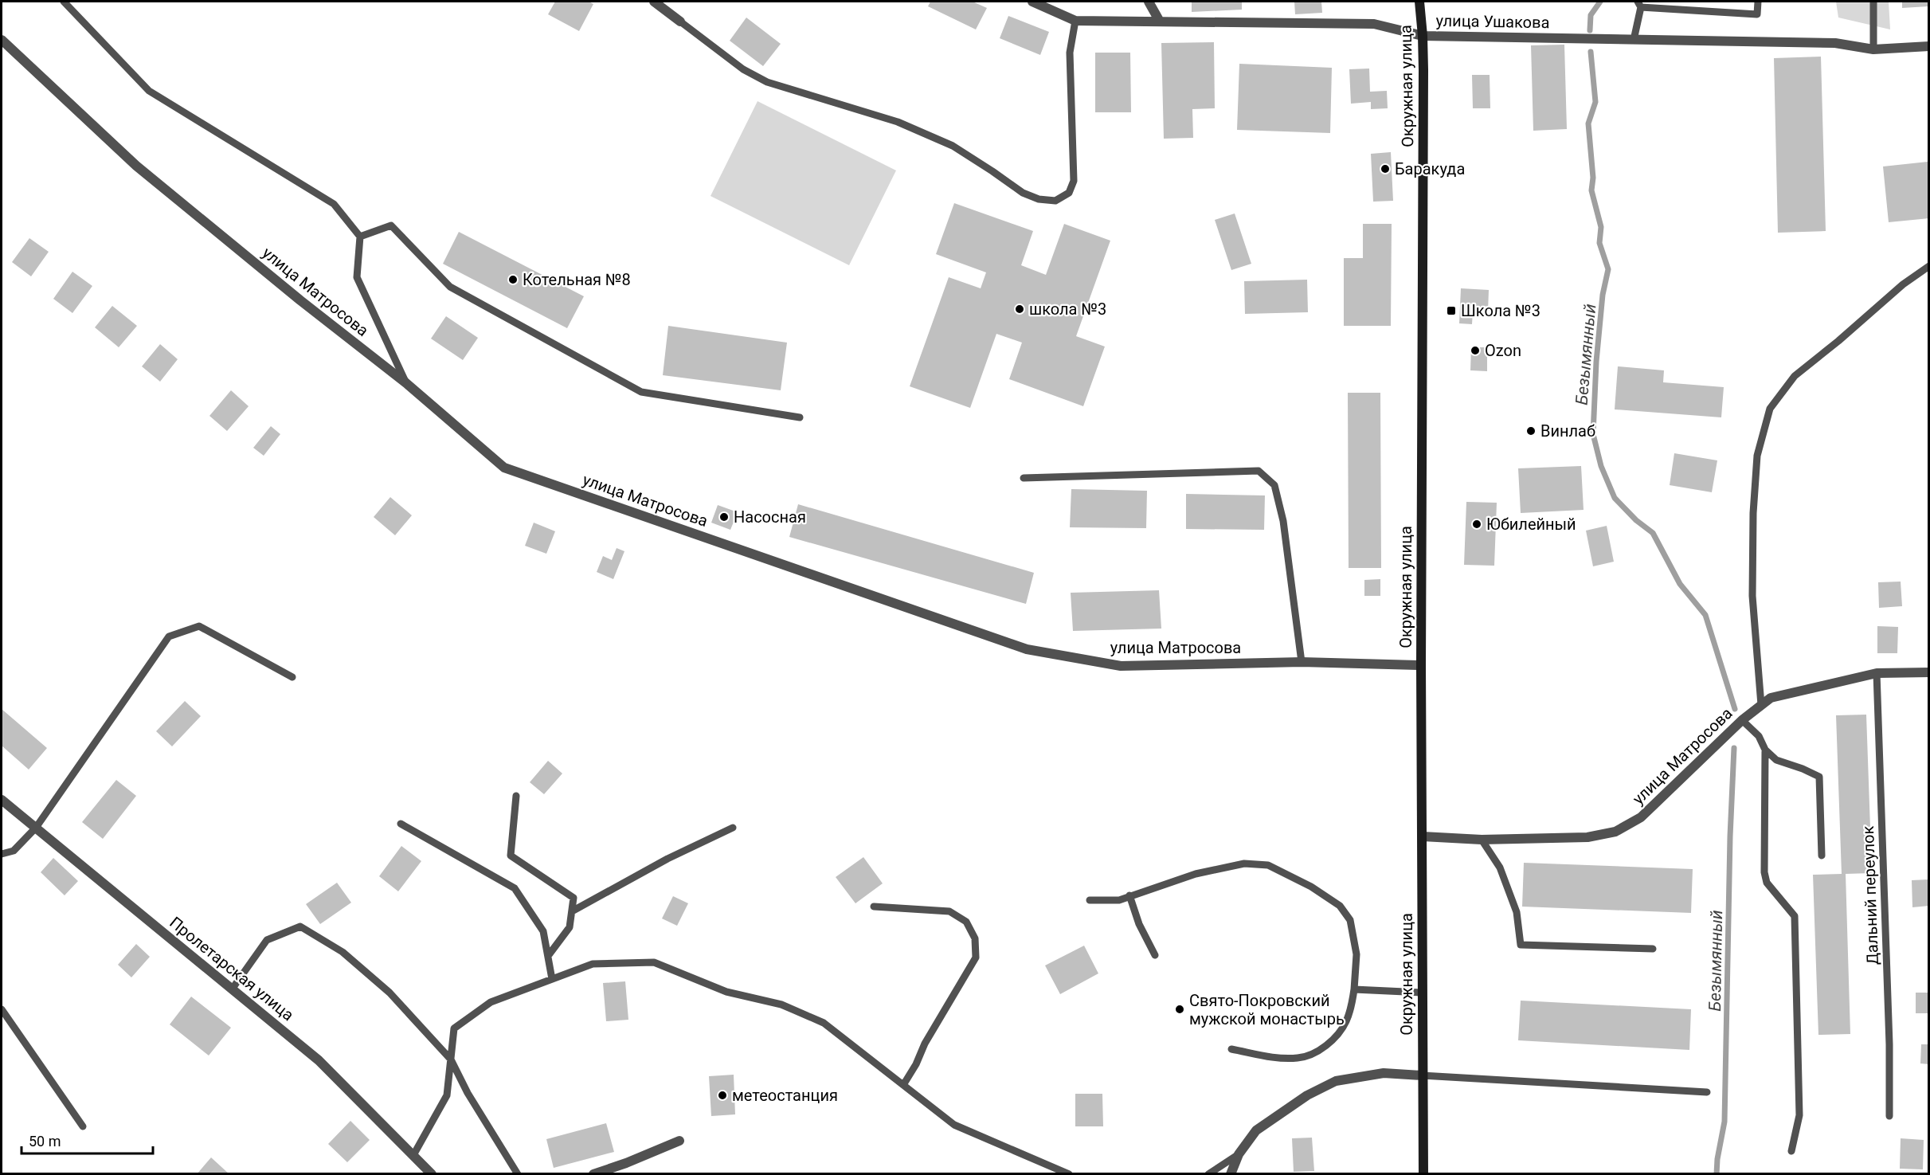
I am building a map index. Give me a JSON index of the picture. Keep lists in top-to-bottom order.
{
  "streets": {
    "main road": ["Окружная улица"],
    "street": ["улица Ушакова", "улица Матросова", "Пролетарская улица"],
    "lane": ["Дальний переулок"]
  },
  "crossings": [
    ["улица Ушакова", "Окружная улица"],
    ["Окружная улица", "улица Матросова"],
    ["улица Матросова", "Дальний переулок"]
  ],
  "water": ["Безымянный"],
  "places": {
    "other": [
      "Баракуда",
      "Котельная №8",
      "школа №3",
      "Ozon",
      "Винлаб",
      "Насосная",
      "Юбилейный",
      "Свято-Покровский мужской монастырь",
      "метеостанция"
    ],
    "transit": ["Школа №3"]
  },
  "scale_bar": "50 m"
}
